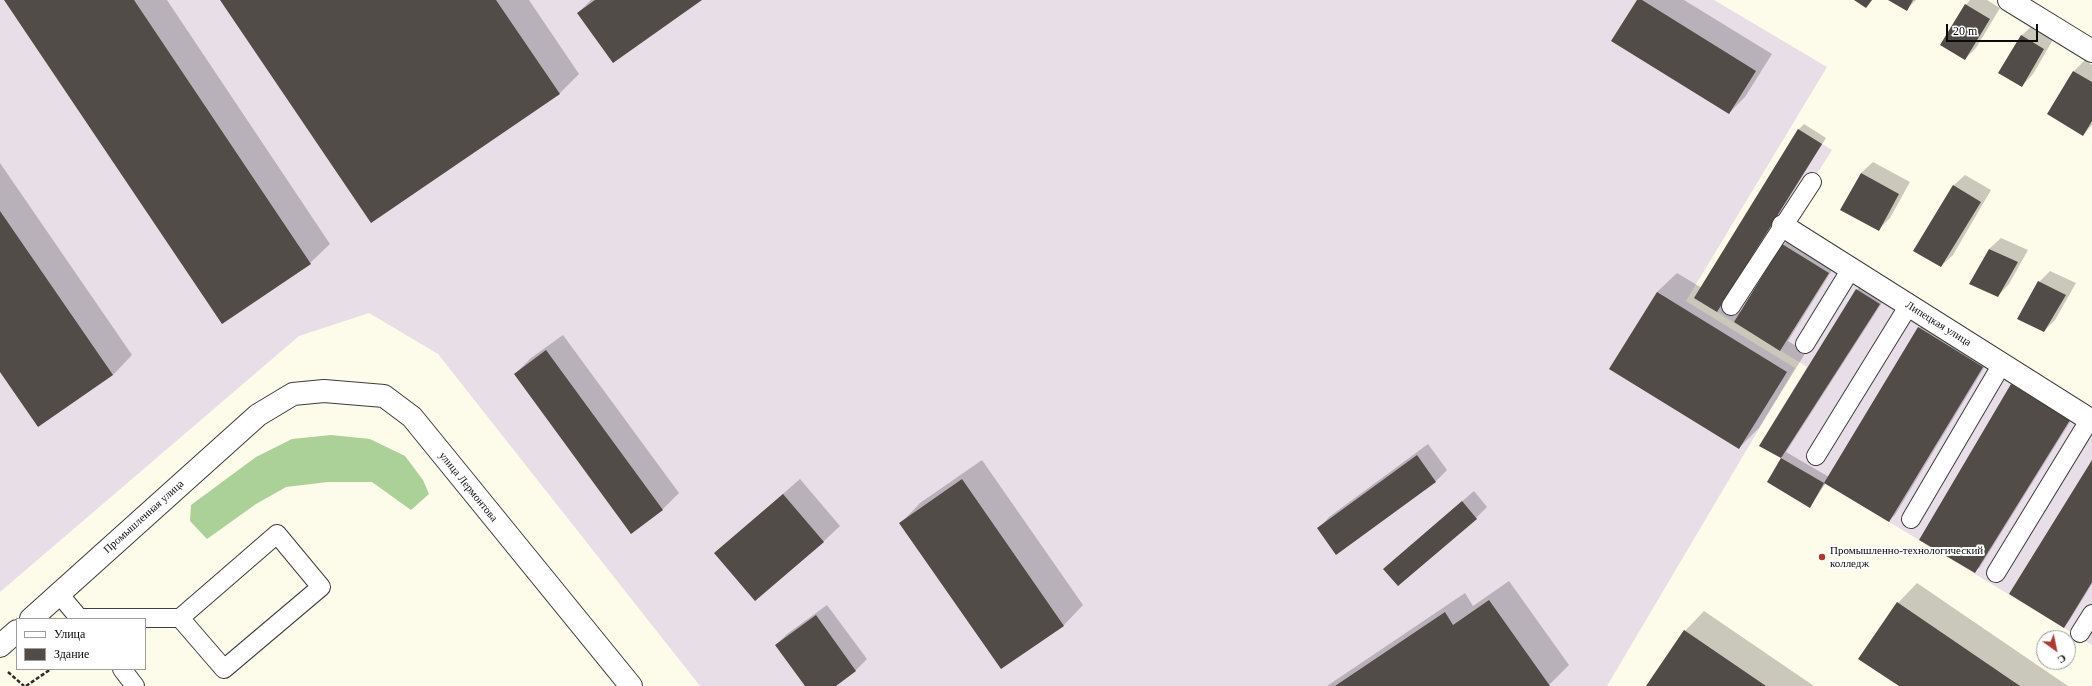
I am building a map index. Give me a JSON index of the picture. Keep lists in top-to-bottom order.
{
  "streets": {
    "street": ["Липецкая улица", "улица Лермонтова", "Промышленная улица"]
  },
  "crossings": [
    ["улица Лермонтова", "Промышленная улица"]
  ],
  "places": ["Промышленно-технологический колледж"],
  "legend": ["Улица", "Здание"],
  "scale_bar": "20 m",
  "north": "bottom right"
}
